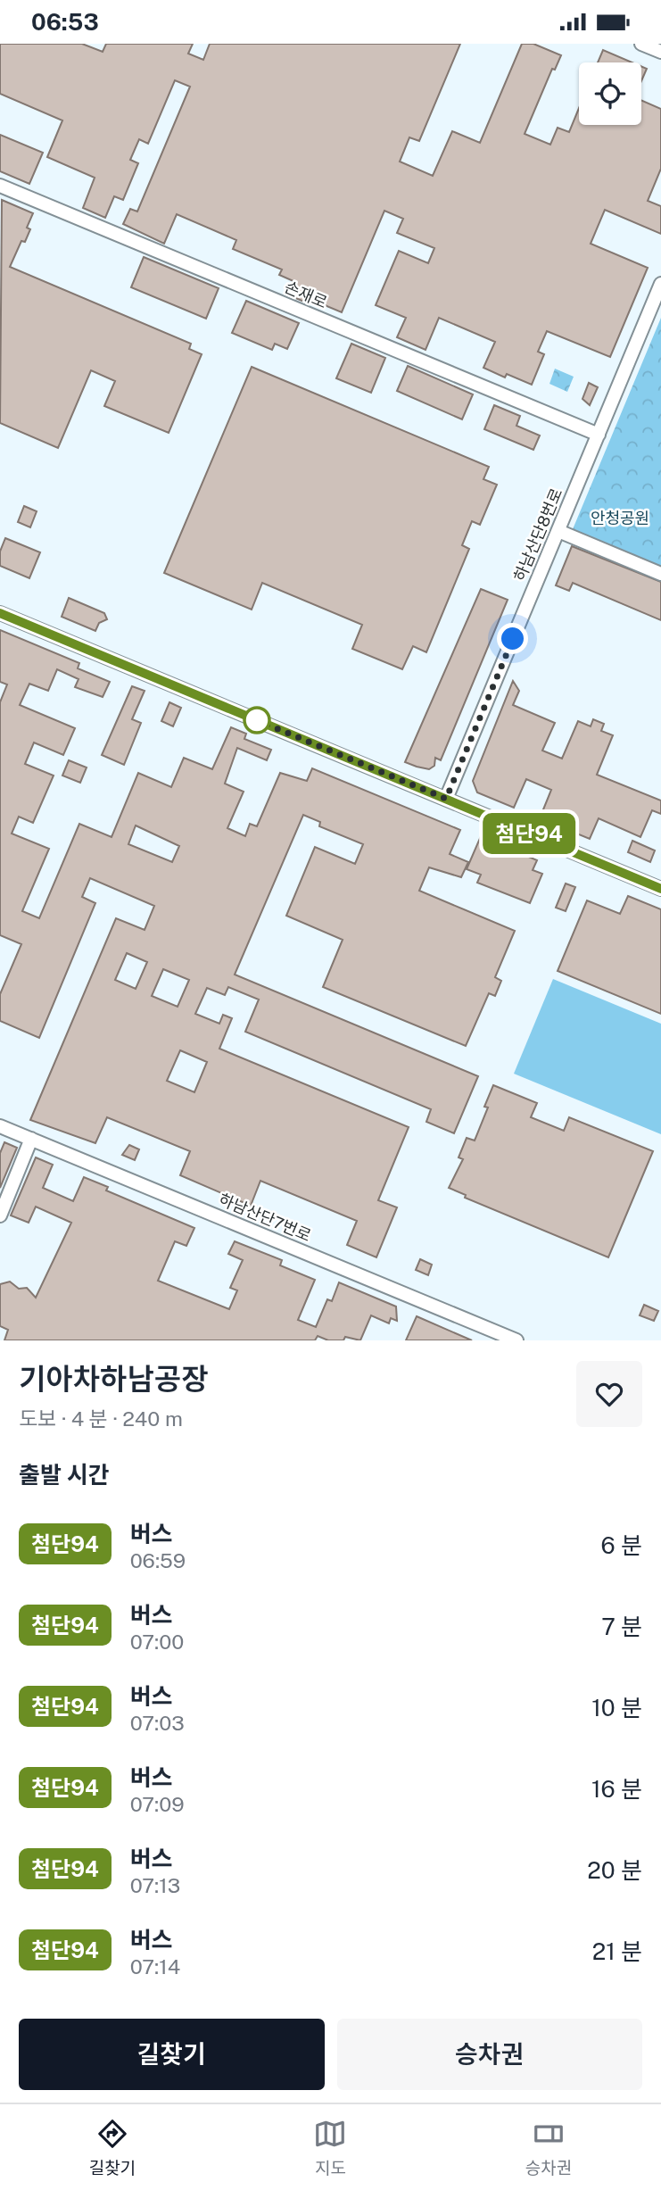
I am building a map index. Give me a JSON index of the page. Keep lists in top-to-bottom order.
{
  "streets": {
    "street": ["손재로", "하남산단8번로", "하남산단7번로"]
  },
  "crossings": [
    ["손재로", "하남산단8번로"]
  ],
  "parks": ["안청공원"],
  "lines": ["bus line 첨단94"],
  "page": {
    "status": "06:53",
    "on_map": "첨단94",
    "heading": [
      ["기아차하남공장", "도보 · 4 분 · 240 m"],
      "출발 시간"
    ],
    "list": [
      {
        "mark": "첨단94",
        "name": "버스",
        "note": "06:59",
        "value": "6 분"
      },
      {
        "mark": "첨단94",
        "name": "버스",
        "note": "07:00",
        "value": "7 분"
      },
      {
        "mark": "첨단94",
        "name": "버스",
        "note": "07:03",
        "value": "10 분"
      },
      {
        "mark": "첨단94",
        "name": "버스",
        "note": "07:09",
        "value": "16 분"
      },
      {
        "mark": "첨단94",
        "name": "버스",
        "note": "07:13",
        "value": "20 분"
      },
      {
        "mark": "첨단94",
        "name": "버스",
        "note": "07:14",
        "value": "21 분"
      }
    ],
    "buttons": ["길찾기", "승차권"],
    "tabs": ["길찾기", "지도", "승차권"]
  }
}
